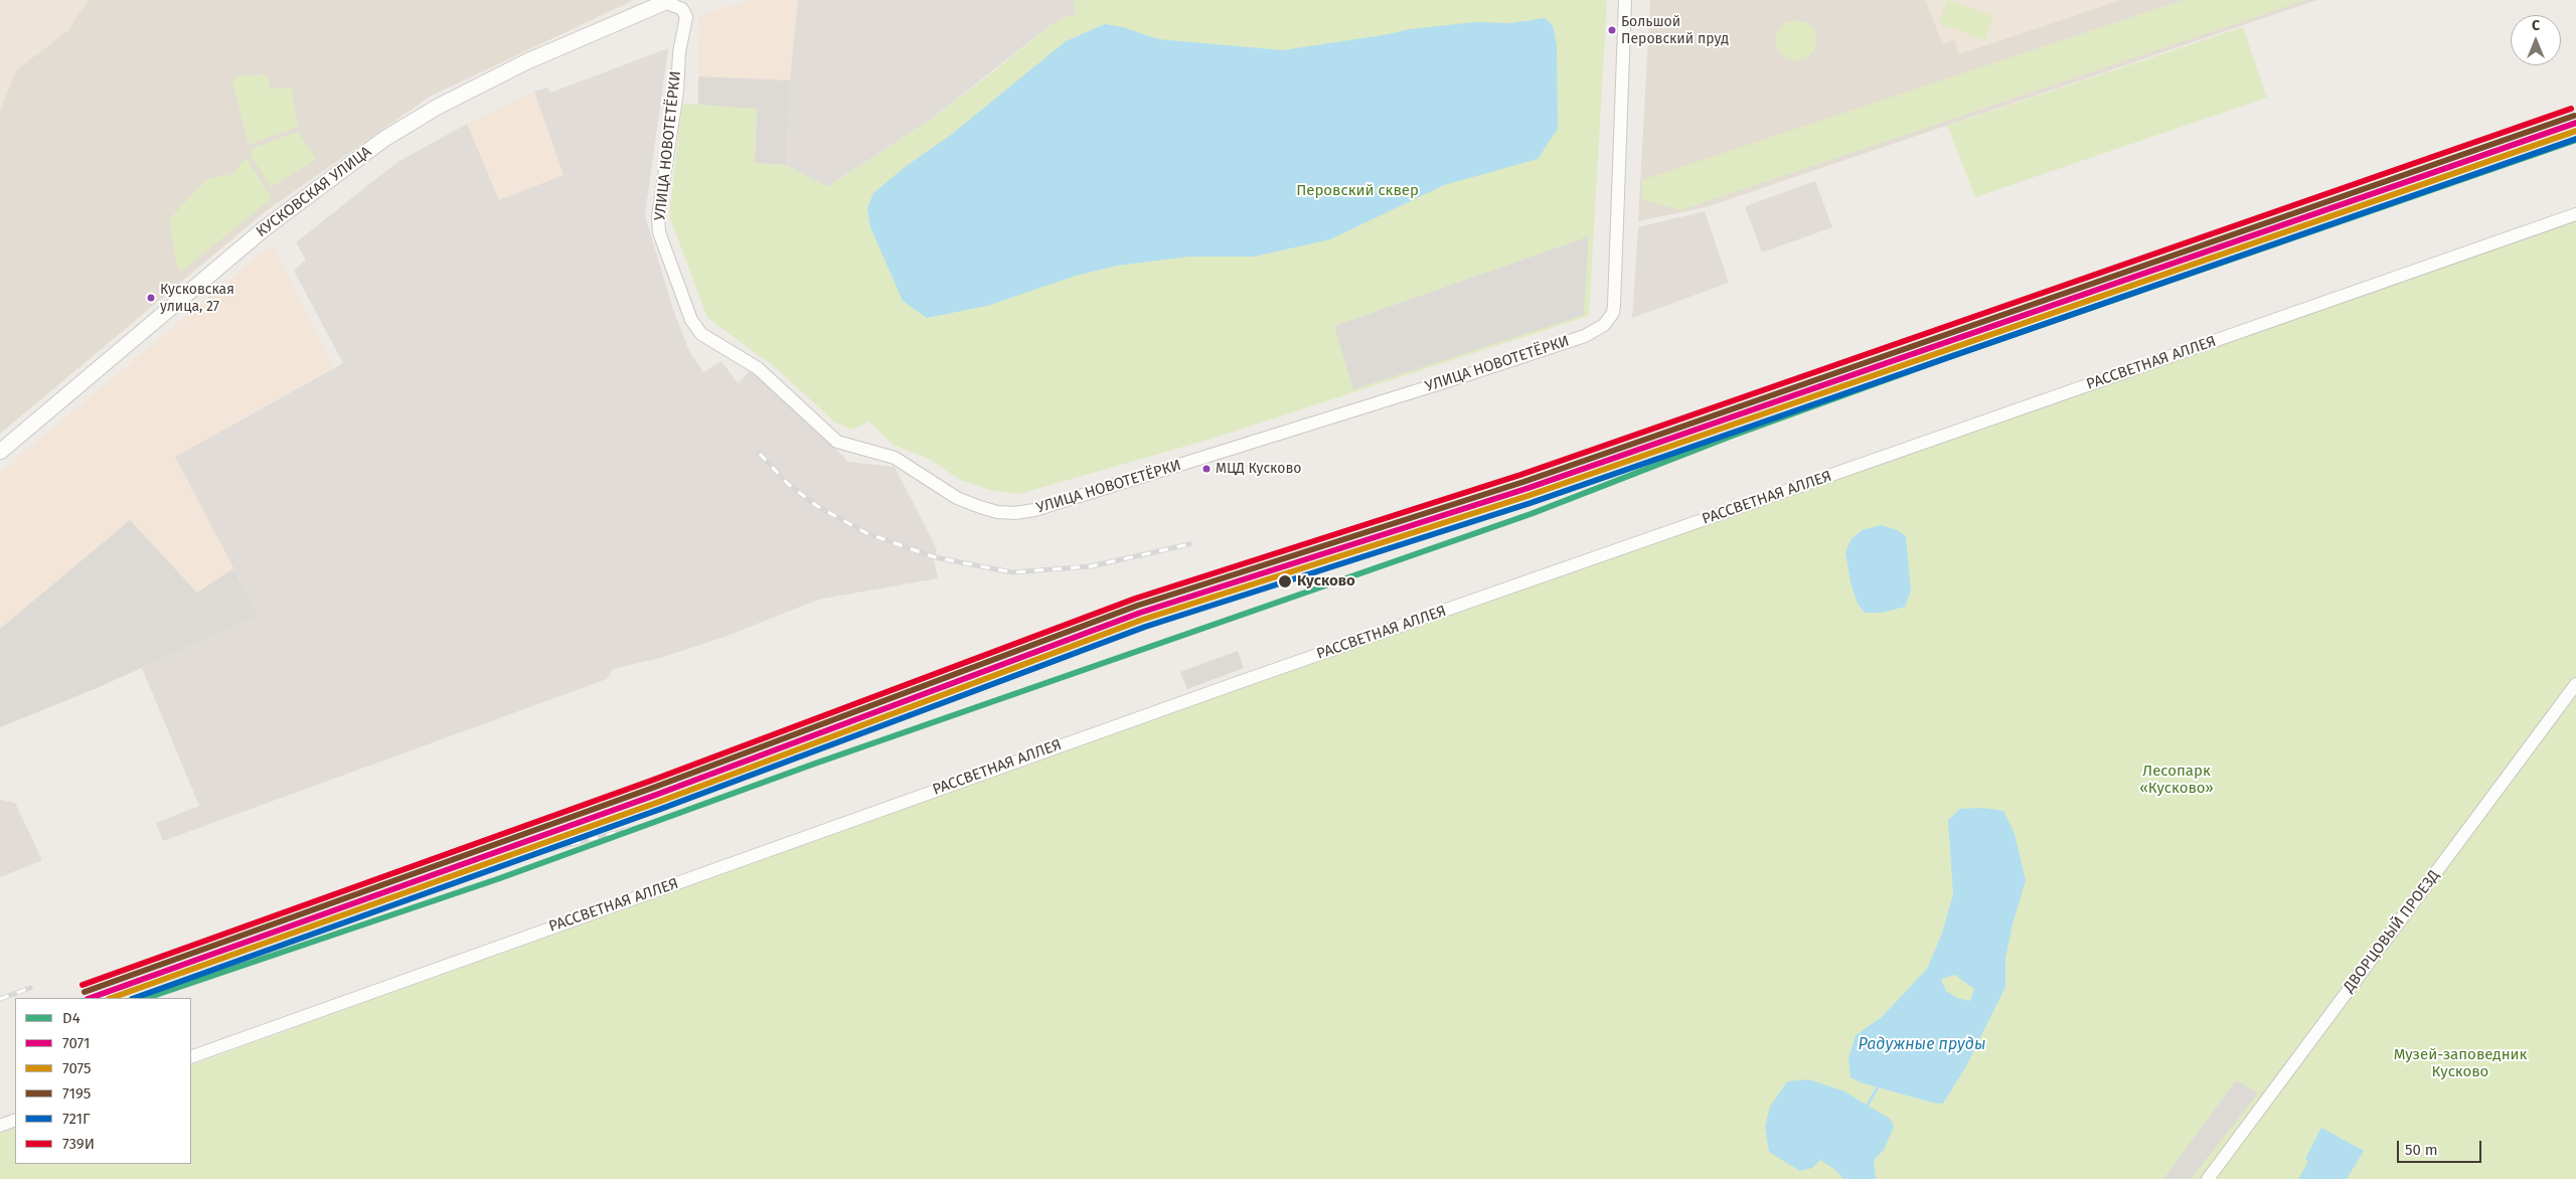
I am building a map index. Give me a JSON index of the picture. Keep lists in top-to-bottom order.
{
  "streets": {
    "street": [
      "УЛИЦА НОВОТЕТЁРКИ",
      "КУСКОВСКАЯ УЛИЦА",
      "РАССВЕТНАЯ АЛЛЕЯ",
      "ДВОРЦОВЫЙ ПРОЕЗД"
    ]
  },
  "crossings": [
    ["УЛИЦА НОВОТЕТЁРКИ", "КУСКОВСКАЯ УЛИЦА"]
  ],
  "water": ["Радужные пруды"],
  "parks": ["Перовский сквер", "Лесопарк «Кусково»", "Музей-заповедник Кусково"],
  "places": [
    "Большой Перовский пруд",
    "Кусковская улица, 27",
    "МЦД Кусково",
    "Кусково"
  ],
  "lines": [
    "transit line 739И",
    "transit line 7195",
    "transit line 7071",
    "transit line 7075",
    "transit line 721Г",
    "transit line D4"
  ],
  "legend": [
    "D4",
    "7071",
    "7075",
    "7195",
    "721Г",
    "739И"
  ],
  "scale_bar": "50 m",
  "north": "top"
}
